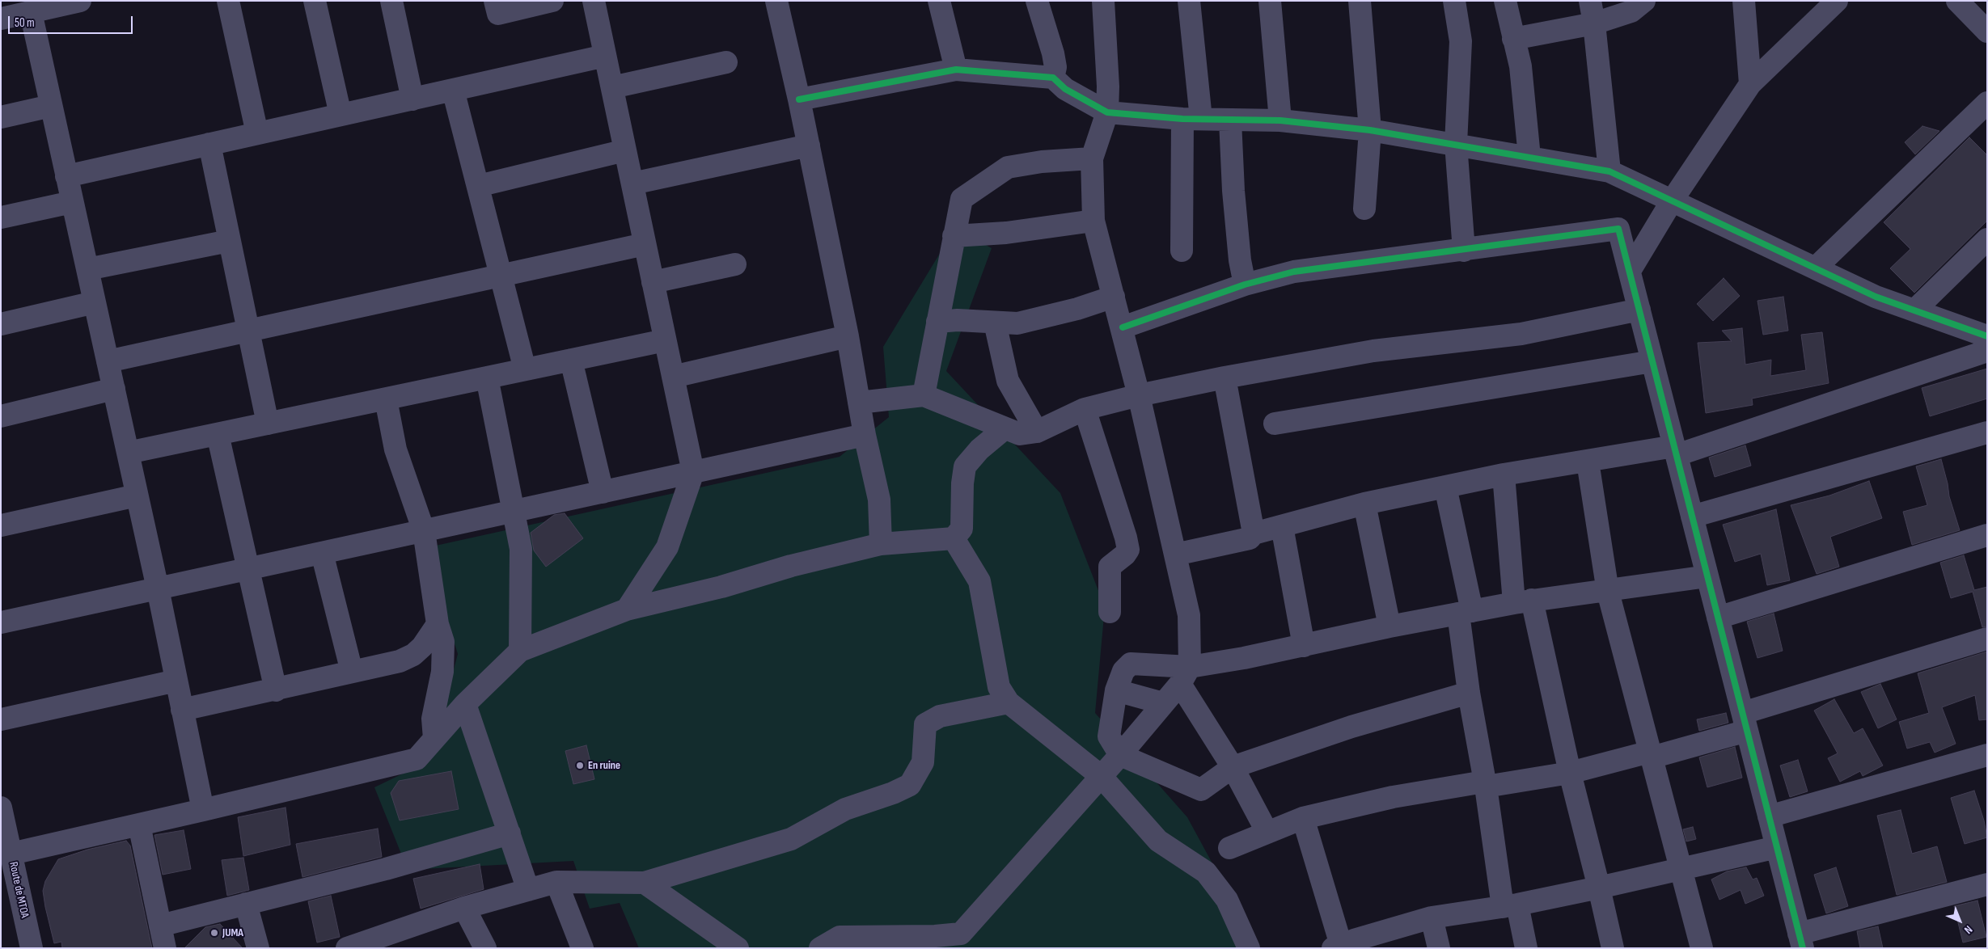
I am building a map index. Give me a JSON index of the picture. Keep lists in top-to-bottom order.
{
  "streets": {
    "street": ["Route de MTOA"]
  },
  "places": ["En ruine", "JUMA"],
  "scale_bar": "50 m",
  "north": "bottom right"
}
